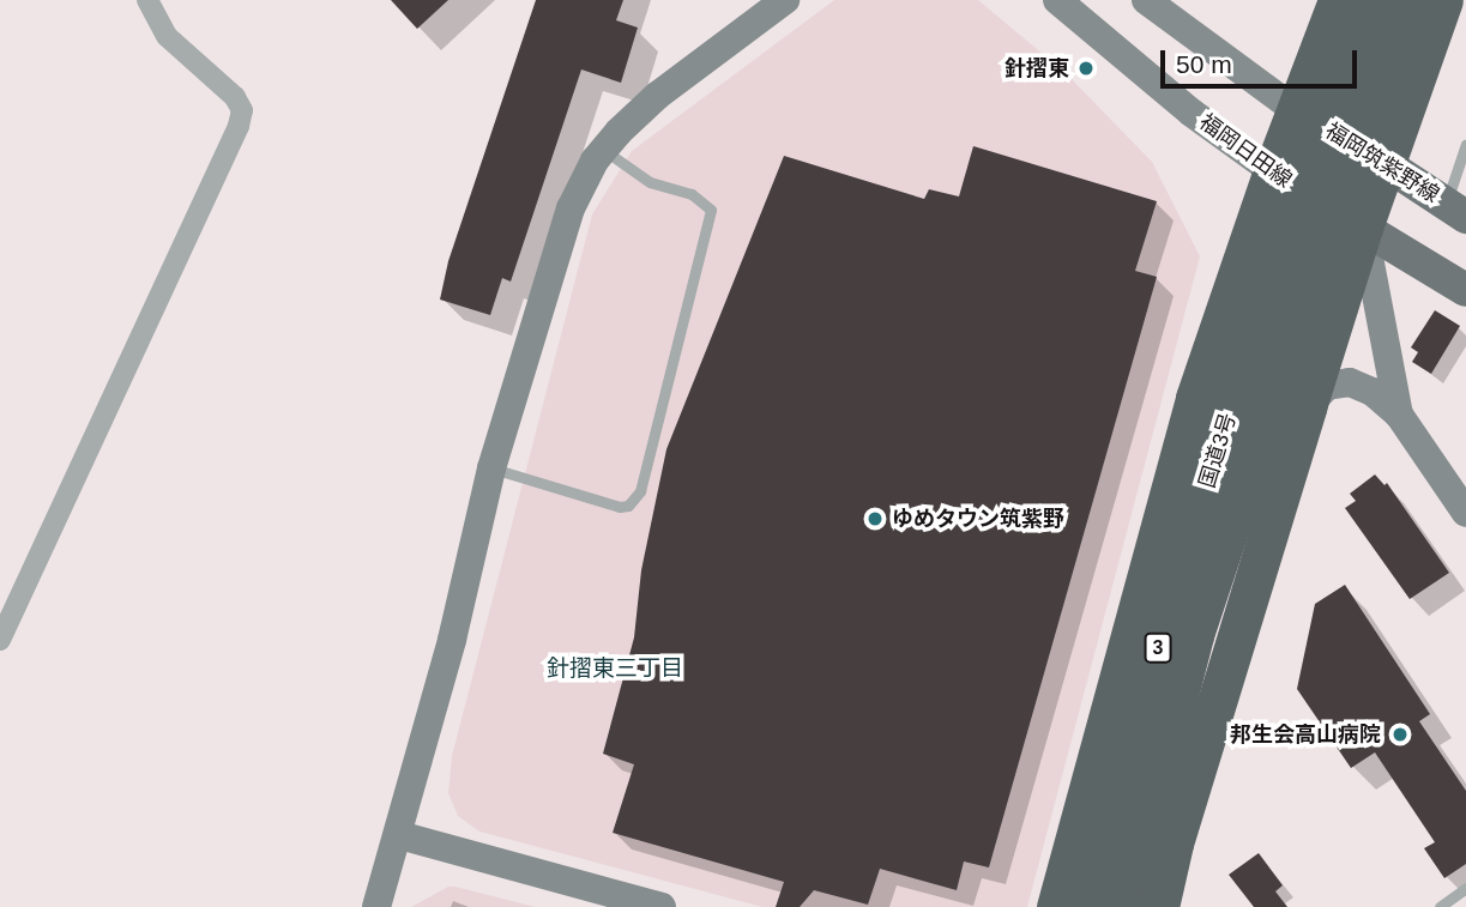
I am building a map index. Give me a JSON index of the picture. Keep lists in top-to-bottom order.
{
  "streets": {
    "highway": ["国道3号", "3"],
    "main road": ["福岡筑紫野線"],
    "street": ["福岡日田線"]
  },
  "districts": ["針摺東三丁目"],
  "places": ["針摺東", "ゆめタウン筑紫野", "邦生会高山病院"],
  "scale_bar": "50 m"
}
